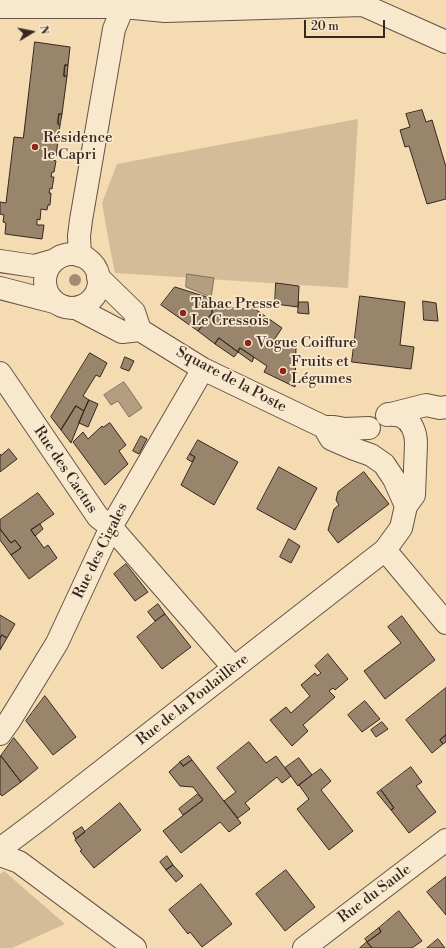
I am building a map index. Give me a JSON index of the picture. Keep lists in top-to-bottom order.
{
  "streets": {
    "street": [
      "Square de la Poste",
      "Rue des Cactus",
      "Rue des Cigales",
      "Rue de la Poulaillère",
      "Rue du Saule"
    ]
  },
  "crossings": [
    ["Square de la Poste", "Rue des Cigales"],
    ["Rue des Cactus", "Rue des Cigales"],
    ["Rue des Cactus", "Rue de la Poulaillère"]
  ],
  "places": [
    "Résidence le Capri",
    "Tabac Presse Le Cressois",
    "Vogue Coiffure",
    "Fruits et Légumes"
  ],
  "scale_bar": "20 m",
  "north": "right"
}
